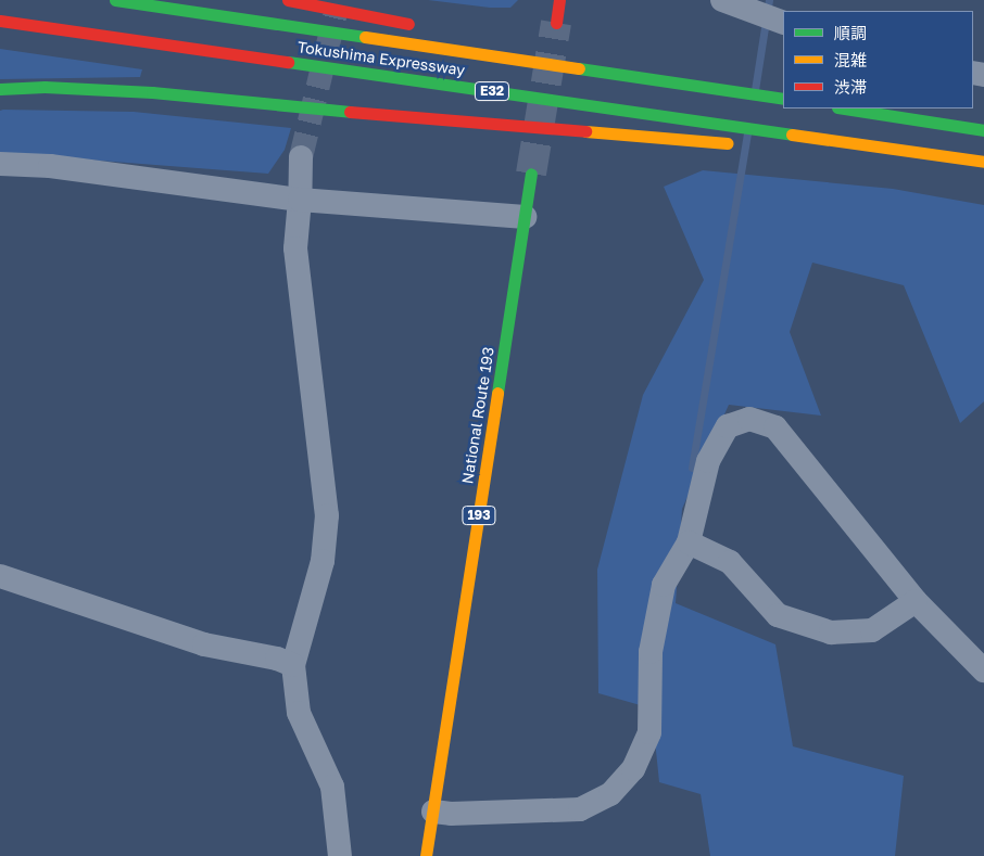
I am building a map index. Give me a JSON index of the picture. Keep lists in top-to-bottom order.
{
  "streets": {
    "highway": [
      "Tokushima Expressway",
      "E32",
      "National Route 193",
      "193"
    ]
  },
  "legend": ["順調", "混雑", "渋滞"]
}
